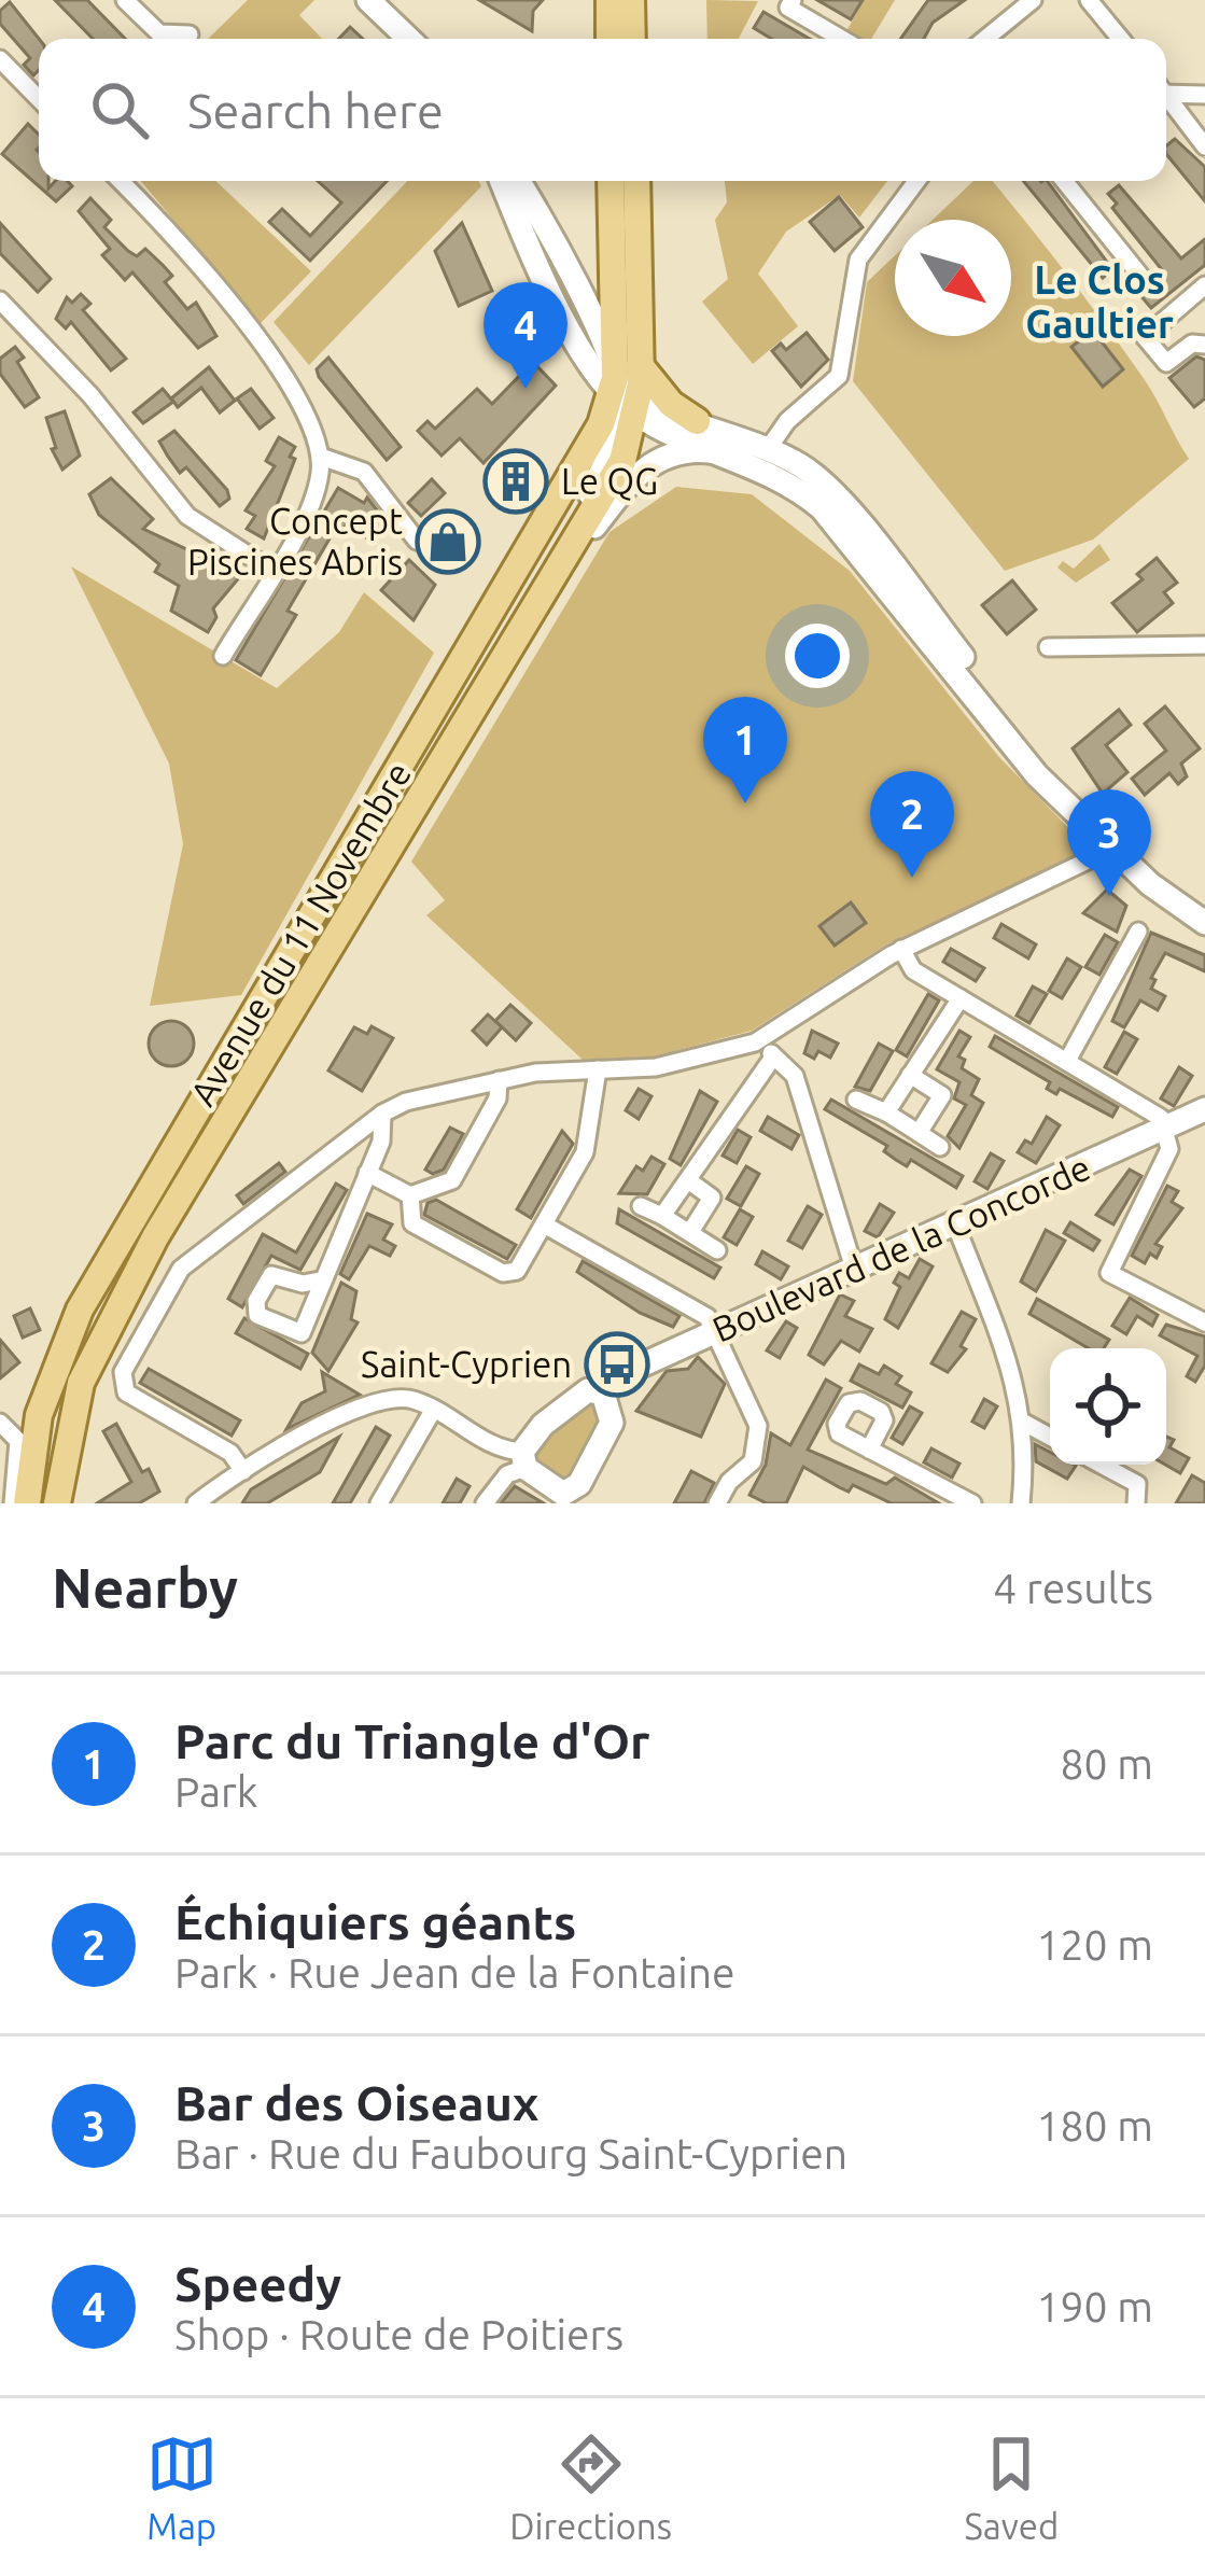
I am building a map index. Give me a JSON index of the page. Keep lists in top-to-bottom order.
{
  "streets": {
    "main road": ["Avenue du 11 Novembre"],
    "street": ["Boulevard de la Concorde"]
  },
  "districts": ["Le Clos Gaultier"],
  "places": {
    "building": ["Le QG"],
    "shop": ["Concept Piscines Abris"],
    "bus stop": ["Saint-Cyprien"]
  },
  "north": "bottom right",
  "page": {
    "search": "Search here",
    "pins": [
      "4",
      "1",
      "2",
      "3"
    ],
    "heading": ["Nearby", "4 results"],
    "list": [
      {
        "mark": "1",
        "name": "Parc du Triangle d'Or",
        "note": "Park",
        "value": "80 m"
      },
      {
        "mark": "2",
        "name": "Échiquiers géants",
        "note": "Park · Rue Jean de la Fontaine",
        "value": "120 m"
      },
      {
        "mark": "3",
        "name": "Bar des Oiseaux",
        "note": "Bar · Rue du Faubourg Saint-Cyprien",
        "value": "180 m"
      },
      {
        "mark": "4",
        "name": "Speedy",
        "note": "Shop · Route de Poitiers",
        "value": "190 m"
      }
    ],
    "nav": ["Map", "Directions", "Saved"]
  }
}
